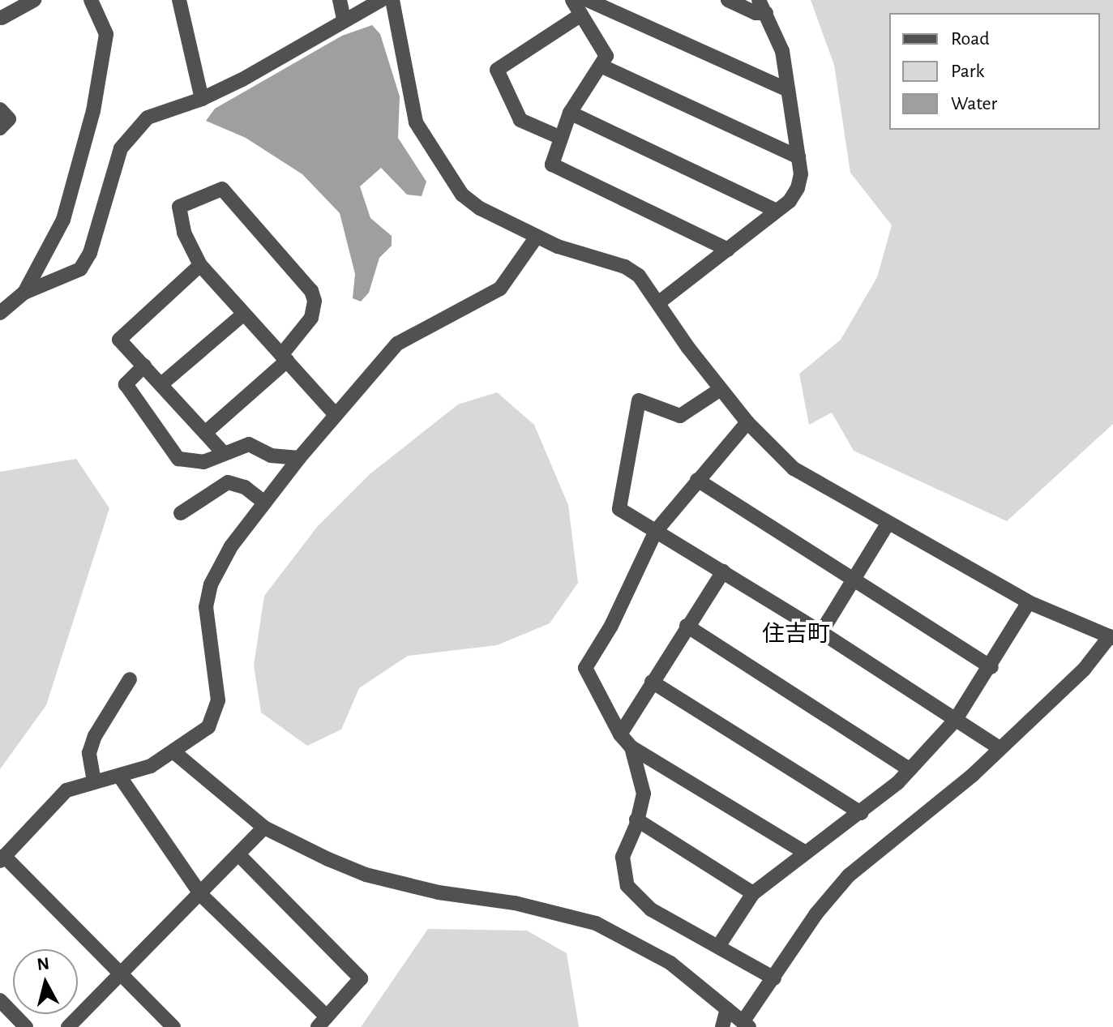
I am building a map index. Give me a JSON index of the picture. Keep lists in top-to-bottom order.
{
  "districts": ["住吉町"],
  "legend": ["Road", "Park", "Water"],
  "north": "top"
}
